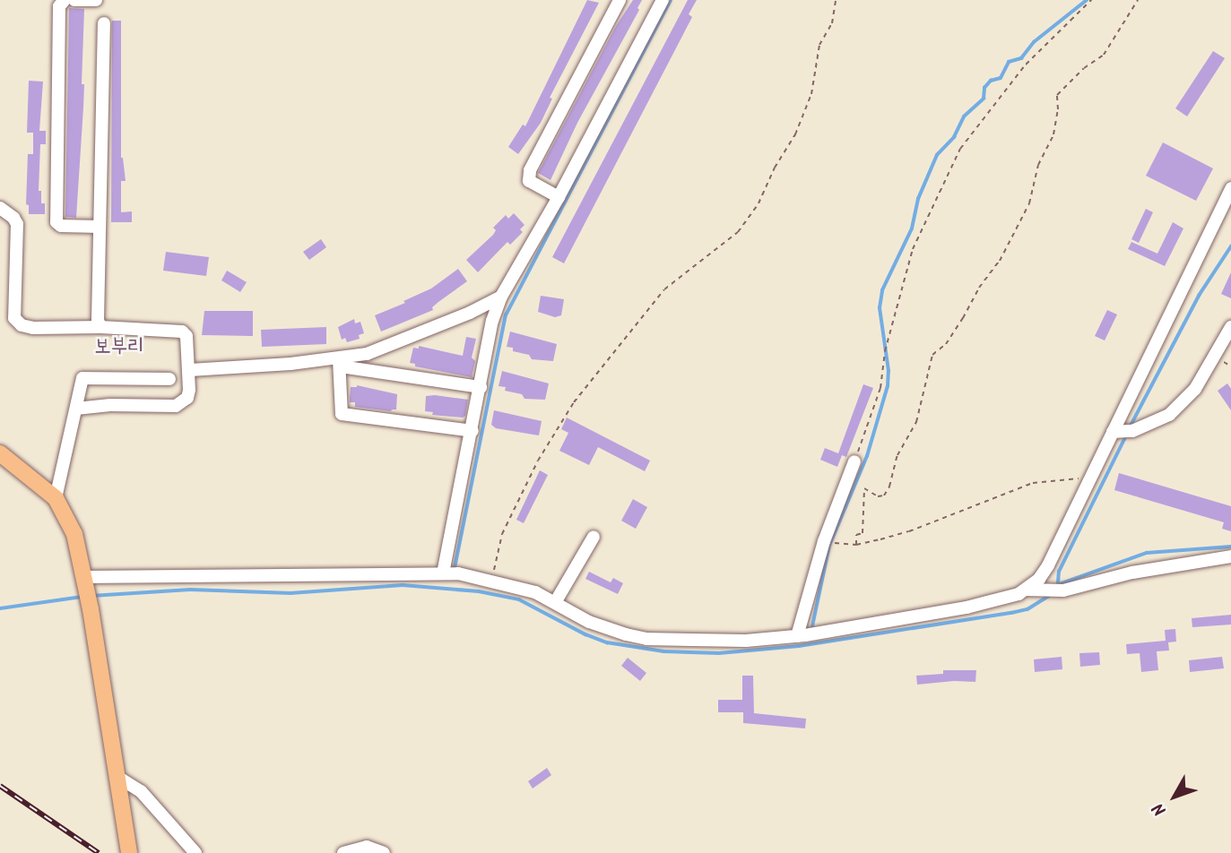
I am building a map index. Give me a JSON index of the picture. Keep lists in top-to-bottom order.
{
  "districts": ["보부리"],
  "north": "bottom left"
}
